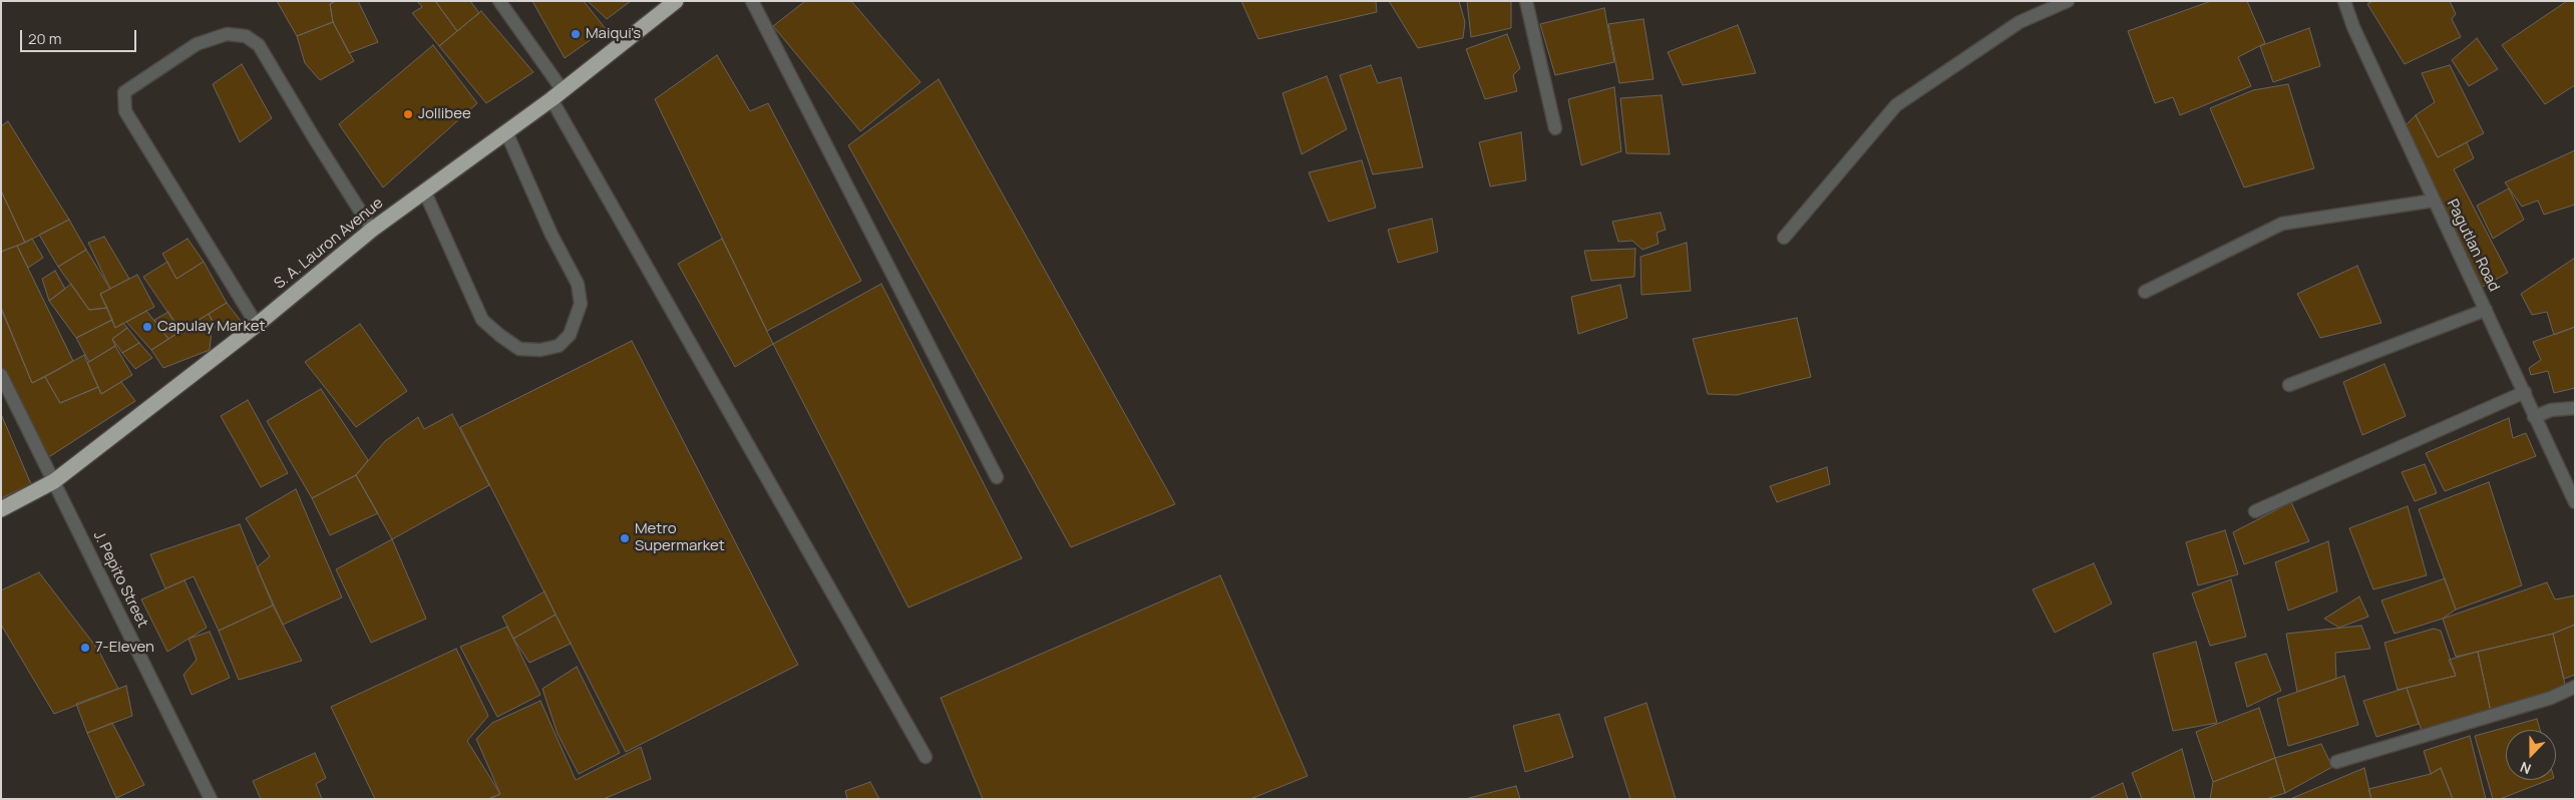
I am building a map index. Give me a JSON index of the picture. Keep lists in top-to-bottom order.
{
  "streets": {
    "highway": ["S. A. Lauron Avenue"],
    "street": ["Pagutlan Road", "J. Pepito Street"]
  },
  "crossings": [
    ["S. A. Lauron Avenue", "J. Pepito Street"]
  ],
  "places": [
    "Maiqui's",
    "Jollibee",
    "Capulay Market",
    "Metro Supermarket",
    "7-Eleven"
  ],
  "scale_bar": "20 m",
  "north": "bottom"
}
